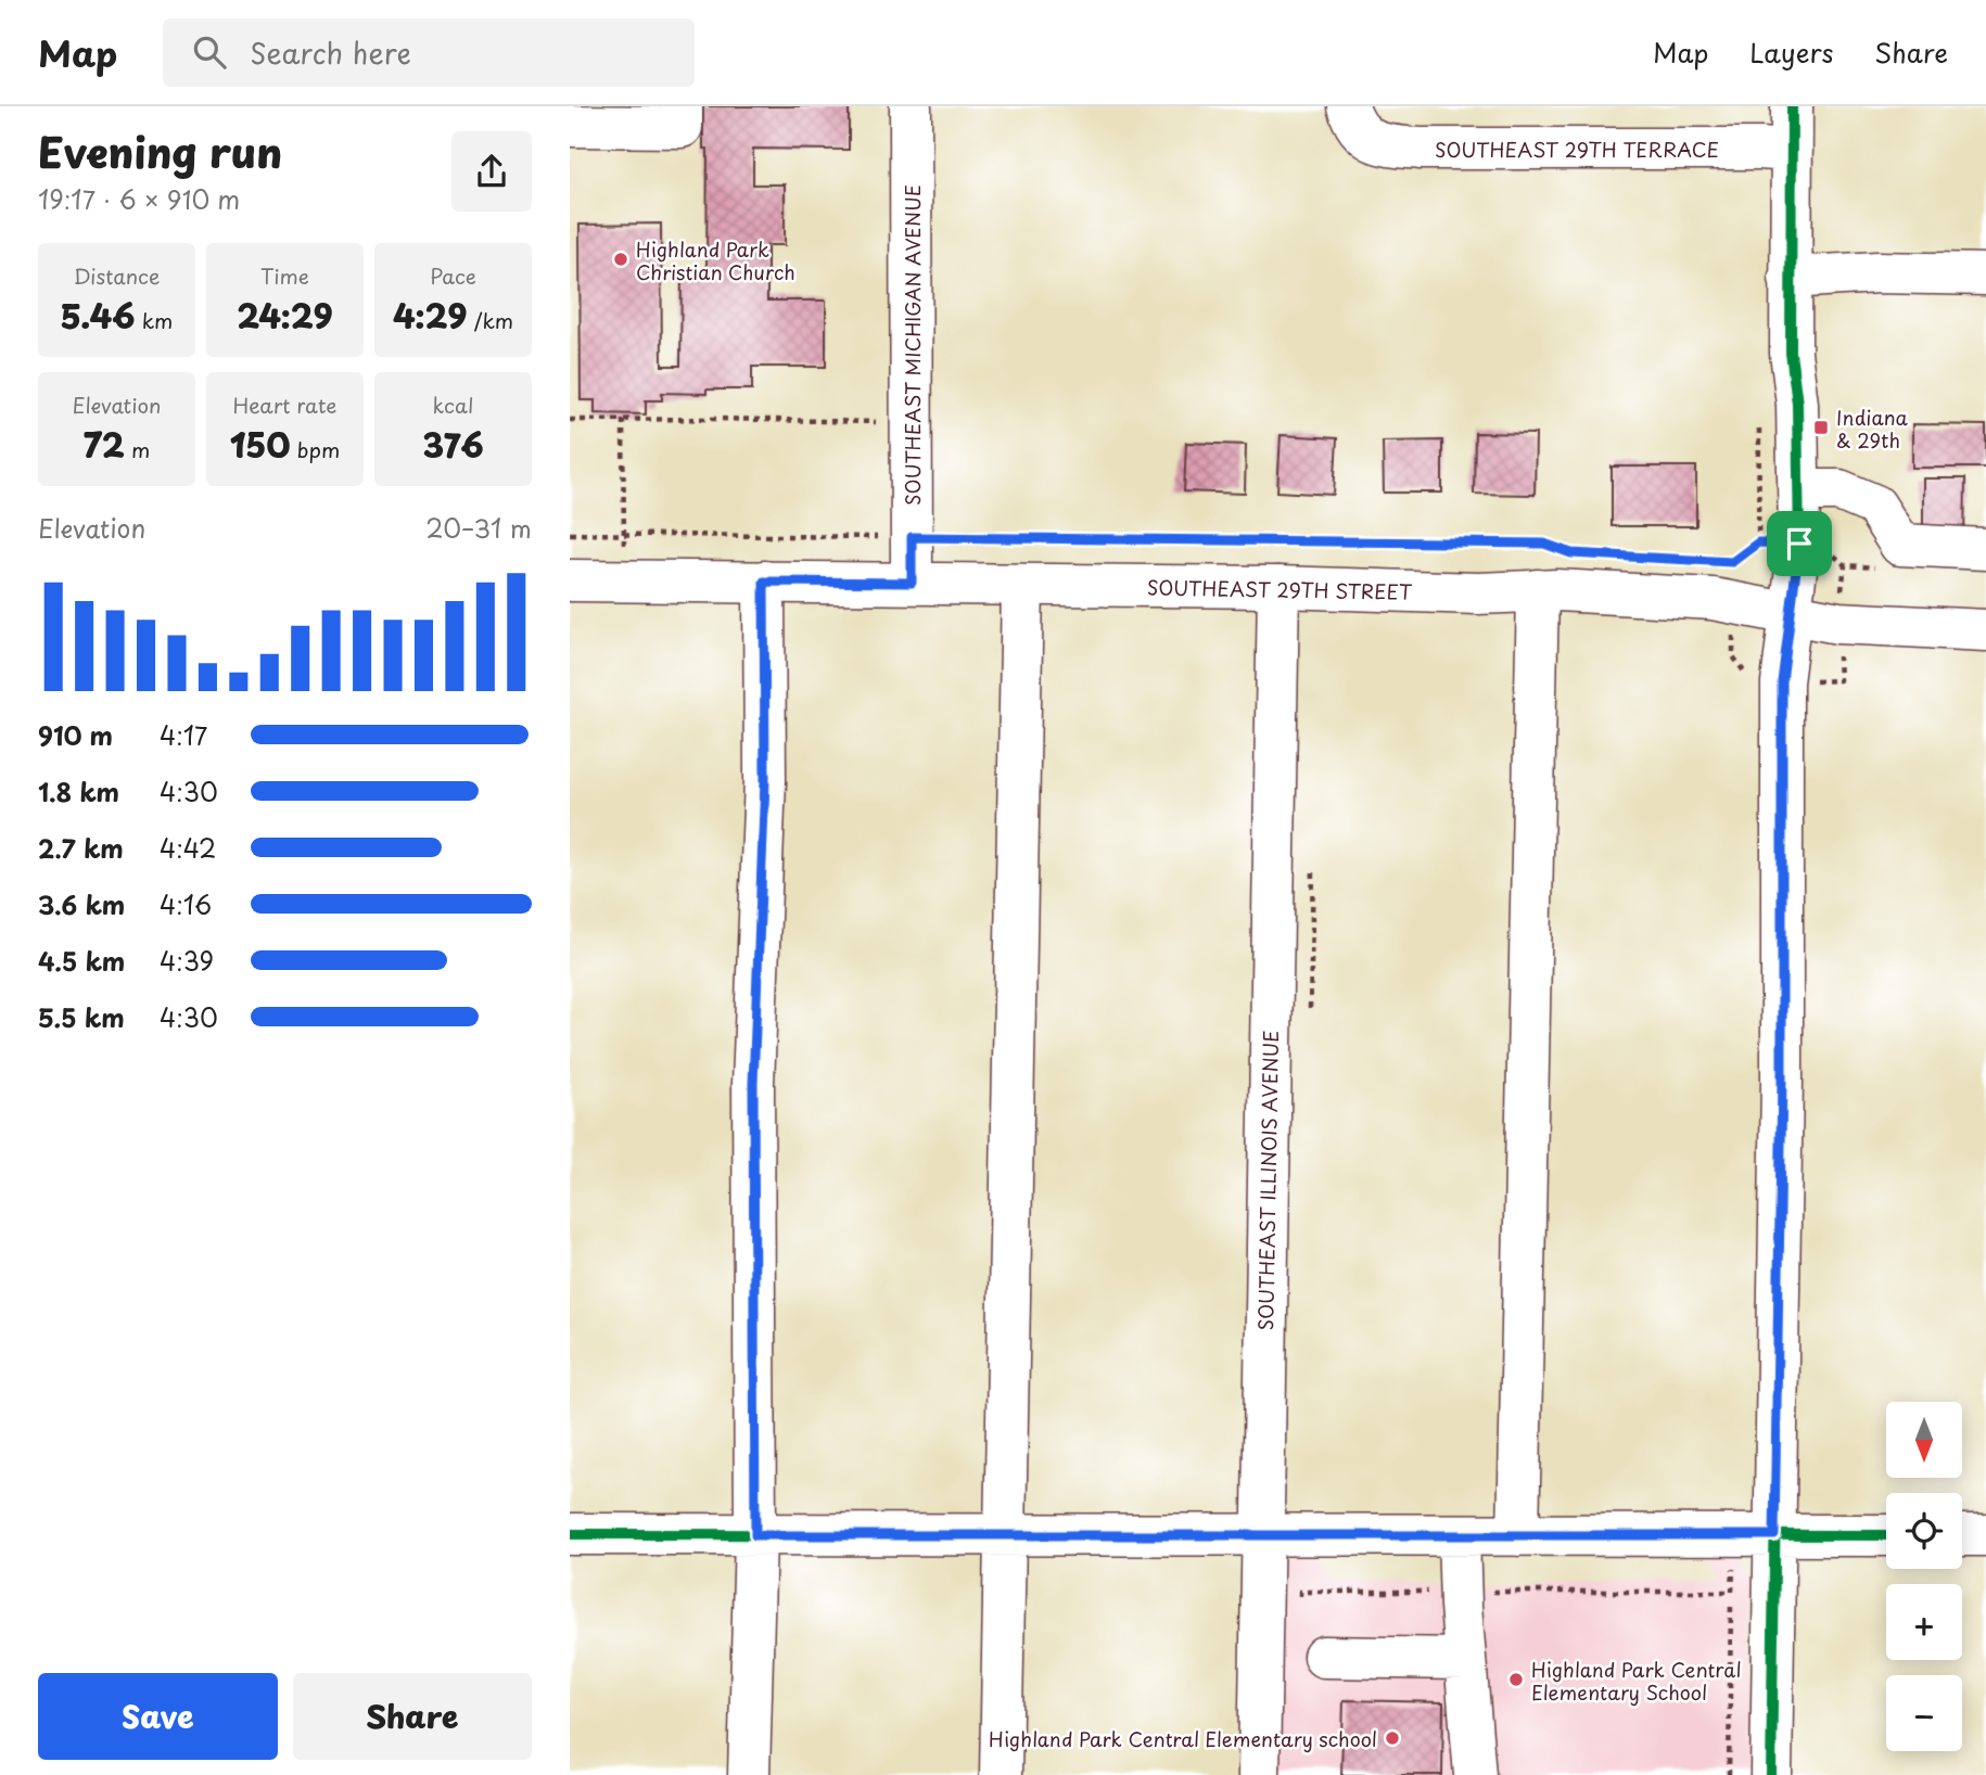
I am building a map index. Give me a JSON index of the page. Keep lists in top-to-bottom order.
{
  "streets": {
    "street": [
      "SOUTHEAST 29TH TERRACE",
      "SOUTHEAST MICHIGAN AVENUE",
      "SOUTHEAST 29TH STREET",
      "SOUTHEAST ILLINOIS AVENUE"
    ]
  },
  "crossings": [
    ["SOUTHEAST MICHIGAN AVENUE", "SOUTHEAST 29TH STREET"],
    ["SOUTHEAST 29TH STREET", "SOUTHEAST ILLINOIS AVENUE"]
  ],
  "places": {
    "other": ["Highland Park Christian Church", "Highland Park Central Elementary School", "Highland Park Central Elementary school"],
    "transit": ["Indiana & 29th"]
  },
  "north": "bottom",
  "page": {
    "header": "Map",
    "search": "Search here",
    "nav": ["Map", "Layers", "Share"],
    "heading": ["Evening run", "19:17 · 6 × 910 m"],
    "stats": [
      ["Distance", "5.46 km"],
      ["Time", "24:29"],
      ["Pace", "4:29 /km"],
      ["Elevation", "72 m"],
      ["Heart rate", "150 bpm"],
      ["kcal", "376"]
    ],
    "chart": ["Elevation", "20–31 m"],
    "list": [
      {
        "name": "910 m",
        "note": "4:17"
      },
      {
        "name": "1.8 km",
        "note": "4:30"
      },
      {
        "name": "2.7 km",
        "note": "4:42"
      },
      {
        "name": "3.6 km",
        "note": "4:16"
      },
      {
        "name": "4.5 km",
        "note": "4:39"
      },
      {
        "name": "5.5 km",
        "note": "4:30"
      }
    ],
    "map_buttons": ["+", "−"],
    "buttons": ["Save", "Share"]
  }
}
